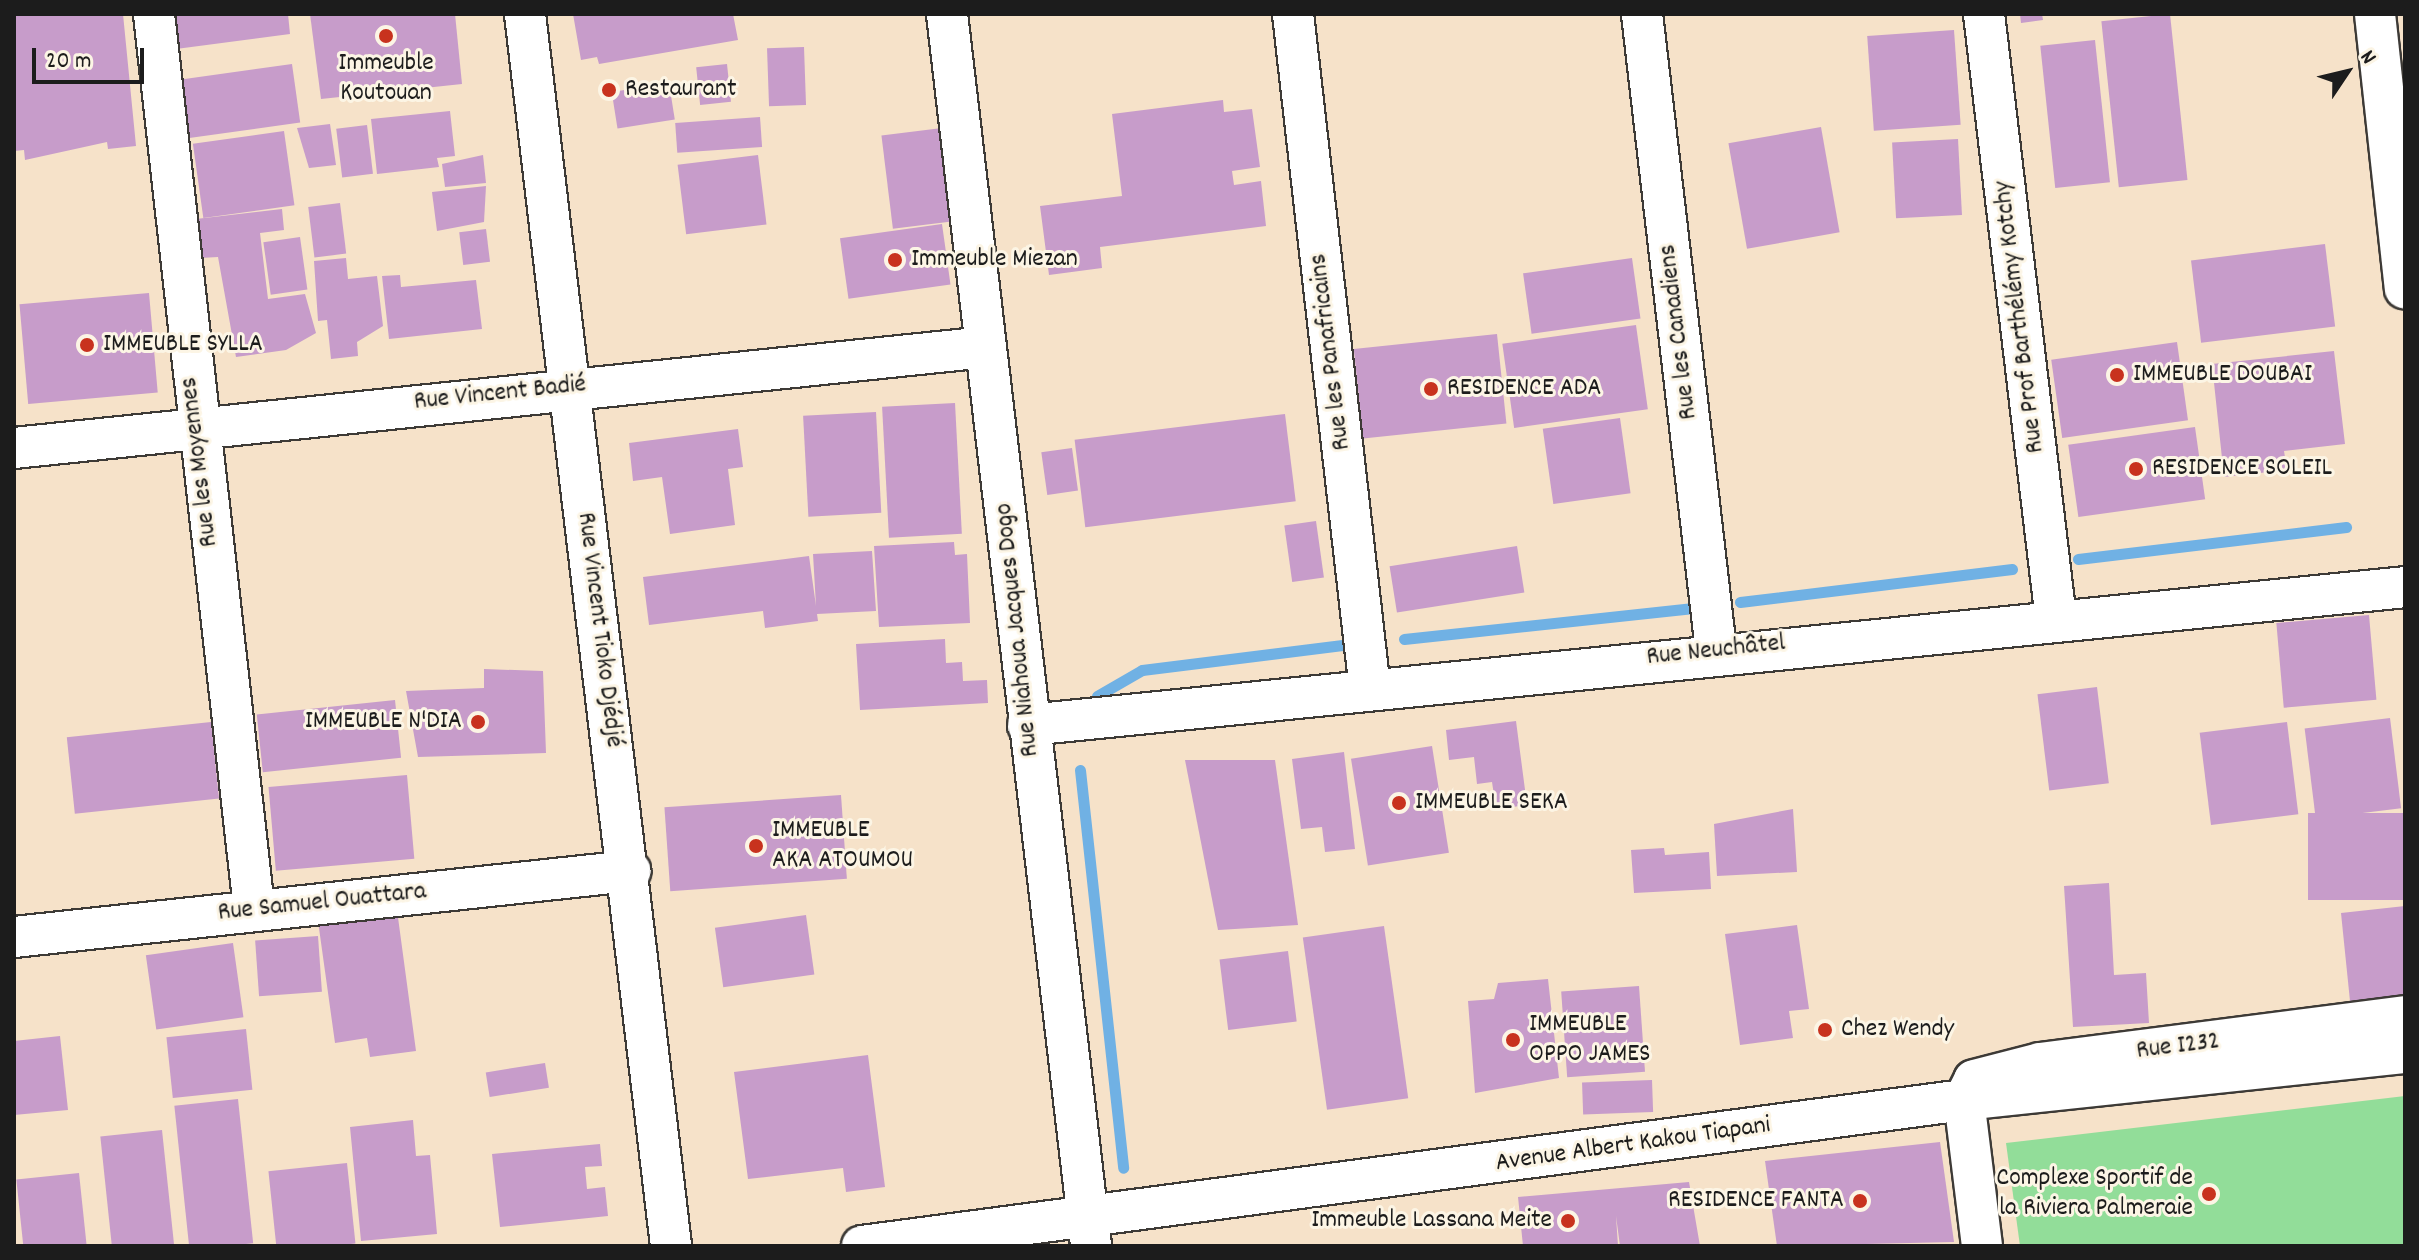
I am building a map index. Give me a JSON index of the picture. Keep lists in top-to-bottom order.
{
  "streets": {
    "street": [
      "Rue Prof Barthélémy Kotchy",
      "Rue les Canadiens",
      "Rue les Panafricains",
      "Rue Vincent Badié",
      "Rue les Moyennes",
      "Rue Vincent Tioko Djédjé",
      "Rue Niahoua Jacques Dogo",
      "Rue Neuchâtel",
      "Rue Samuel Ouattara",
      "Rue I232",
      "Avenue Albert Kakou Tiapani"
    ]
  },
  "crossings": [
    ["Rue Prof Barthélémy Kotchy", "Rue Neuchâtel"],
    ["Rue les Canadiens", "Rue Neuchâtel"],
    ["Rue les Panafricains", "Rue Neuchâtel"],
    ["Rue Vincent Badié", "Rue les Moyennes"],
    ["Rue Vincent Badié", "Rue Vincent Tioko Djédjé"],
    ["Rue Vincent Badié", "Rue Niahoua Jacques Dogo"],
    ["Rue les Moyennes", "Rue Samuel Ouattara"],
    ["Rue Vincent Tioko Djédjé", "Rue Samuel Ouattara"],
    ["Rue Niahoua Jacques Dogo", "Rue Neuchâtel"],
    ["Rue Niahoua Jacques Dogo", "Avenue Albert Kakou Tiapani"],
    ["Rue I232", "Avenue Albert Kakou Tiapani"]
  ],
  "places": [
    "Immeuble Koutouan",
    "Restaurant",
    "Immeuble Miezan",
    "IMMEUBLE SYLLA",
    "IMMEUBLE DOUBAI",
    "RESIDENCE ADA",
    "RESIDENCE SOLEIL",
    "IMMEUBLE N'DIA",
    "IMMEUBLE SEKA",
    "IMMEUBLE AKA ATOUMOU",
    "Chez Wendy",
    "IMMEUBLE OPPO JAMES",
    "Complexe Sportif de la Riviera Palmeraie",
    "RESIDENCE FANTA",
    "Immeuble Lassana Meite"
  ],
  "scale_bar": "20 m",
  "north": "top right"
}
